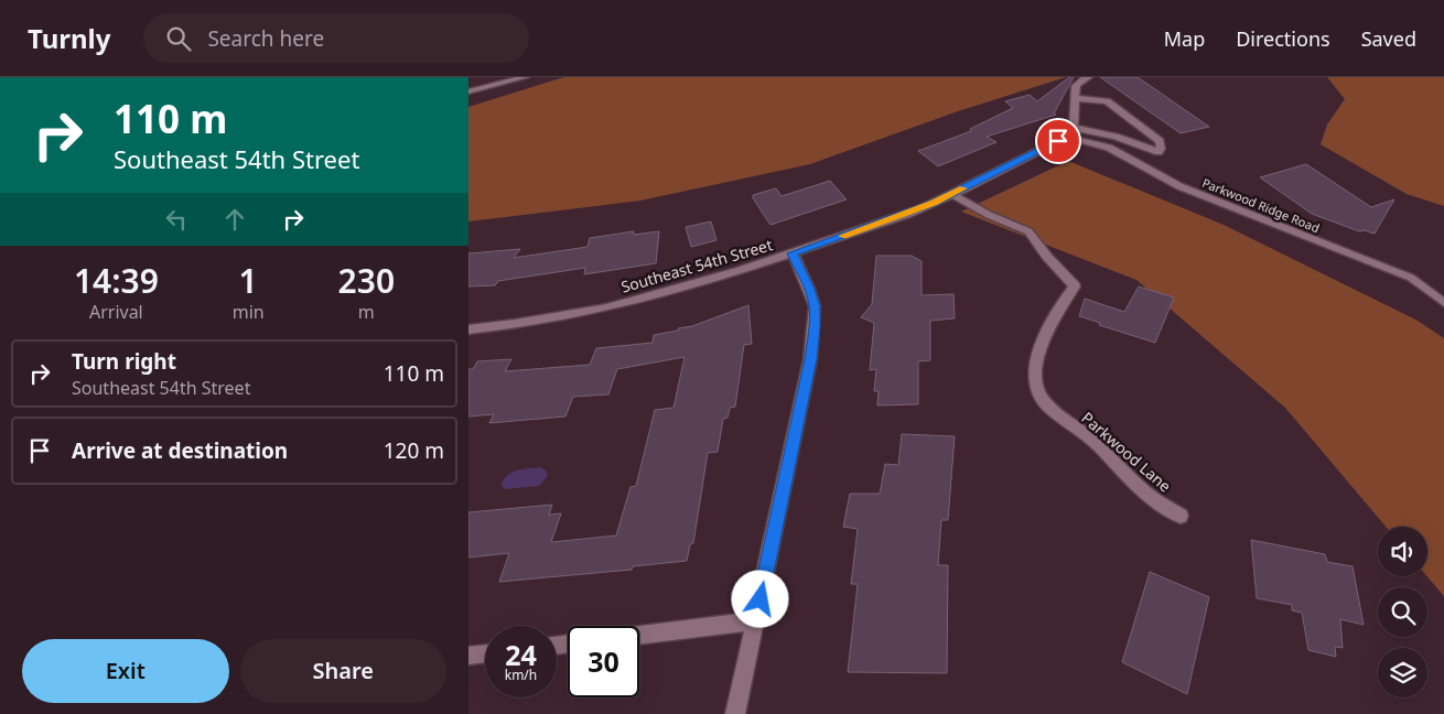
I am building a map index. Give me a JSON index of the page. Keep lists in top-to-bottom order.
{
  "streets": {
    "street": ["Southeast 54th Street", "Parkwood Lane"],
    "lane": ["Parkwood Ridge Road"]
  },
  "crossings": [
    ["Parkwood Ridge Road", "Southeast 54th Street"],
    ["Southeast 54th Street", "Parkwood Lane"]
  ],
  "page": {
    "header": "Turnly",
    "search": "Search here",
    "nav": ["Map", "Directions", "Saved"],
    "turn": ["110 m", "Southeast 54th Street"],
    "eta": [
      "14:39",
      "Arrival",
      "1",
      "min",
      "230",
      "m"
    ],
    "list": [
      {
        "name": "Turn right",
        "note": "Southeast 54th Street",
        "value": "110 m"
      },
      {
        "name": "Arrive at destination",
        "value": "120 m"
      }
    ],
    "speed": "24 km/h",
    "limit": "30",
    "buttons": ["Exit", "Share"]
  }
}
